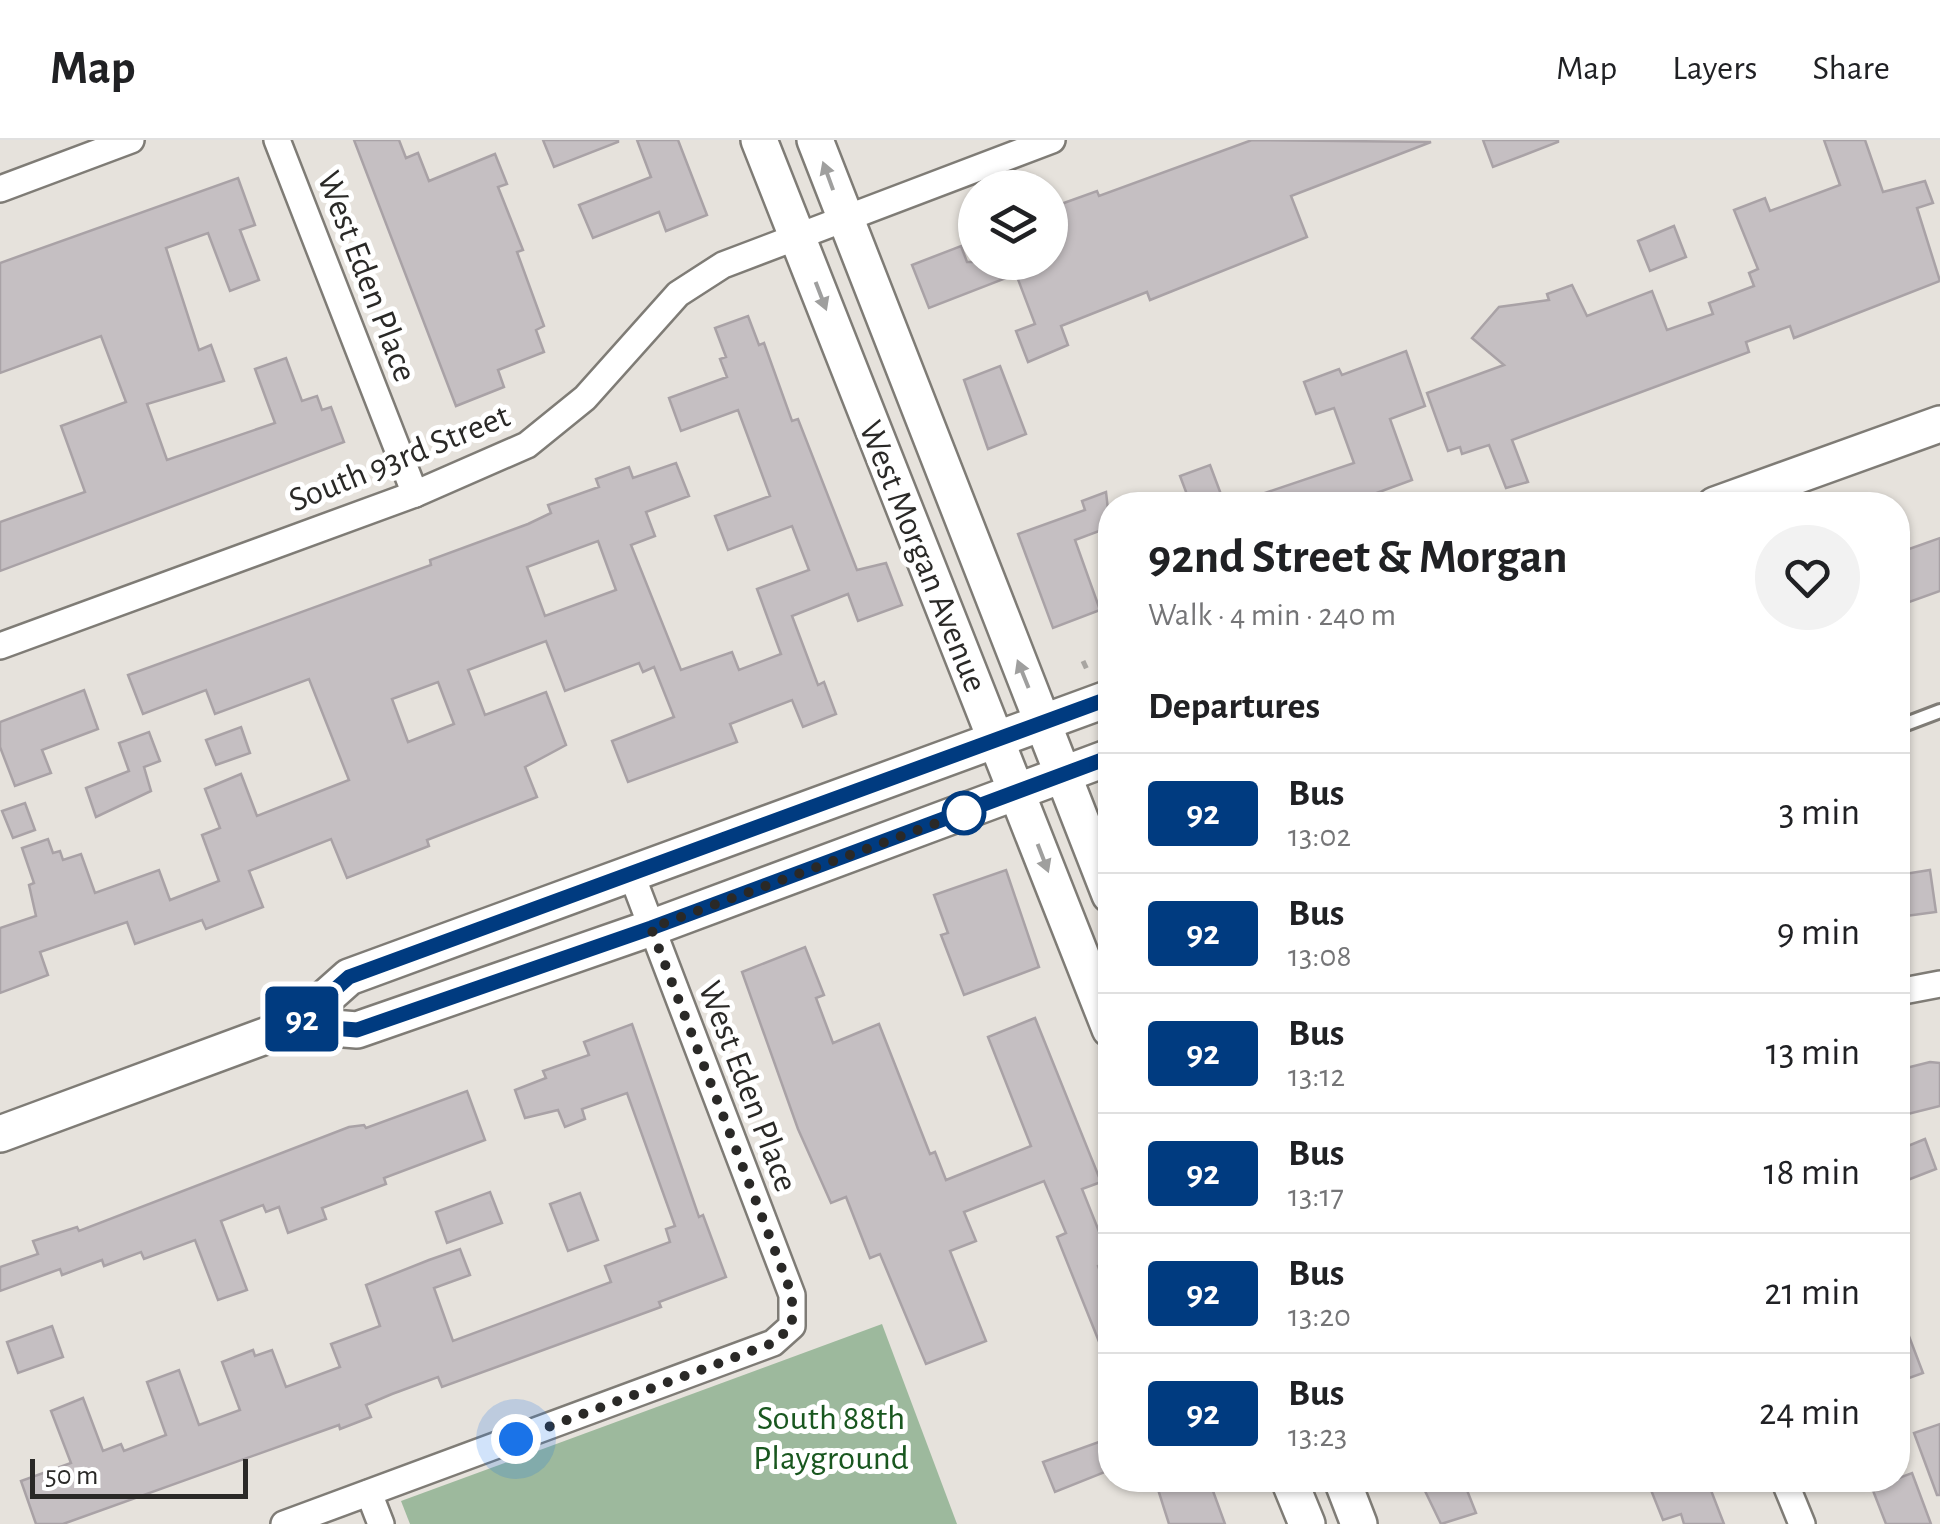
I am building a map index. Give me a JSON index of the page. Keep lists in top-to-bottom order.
{
  "streets": {
    "main road": ["West Morgan Avenue"],
    "street": ["West Eden Place", "South 93rd Street"]
  },
  "crossings": [
    ["West Eden Place", "South 93rd Street"],
    ["South 93rd Street", "West Morgan Avenue"]
  ],
  "parks": ["South 88th Playground"],
  "lines": ["bus line 92"],
  "scale_bar": "50 m",
  "page": {
    "header": "Map",
    "nav": ["Map", "Layers", "Share"],
    "on_map": "92",
    "heading": [
      ["92nd Street & Morgan", "Walk · 4 min · 240 m"],
      "Departures"
    ],
    "list": [
      {
        "mark": "92",
        "name": "Bus",
        "note": "13:02",
        "value": "3 min"
      },
      {
        "mark": "92",
        "name": "Bus",
        "note": "13:08",
        "value": "9 min"
      },
      {
        "mark": "92",
        "name": "Bus",
        "note": "13:12",
        "value": "13 min"
      },
      {
        "mark": "92",
        "name": "Bus",
        "note": "13:17",
        "value": "18 min"
      },
      {
        "mark": "92",
        "name": "Bus",
        "note": "13:20",
        "value": "21 min"
      },
      {
        "mark": "92",
        "name": "Bus",
        "note": "13:23",
        "value": "24 min"
      }
    ],
    "scale": "50 m"
  }
}
